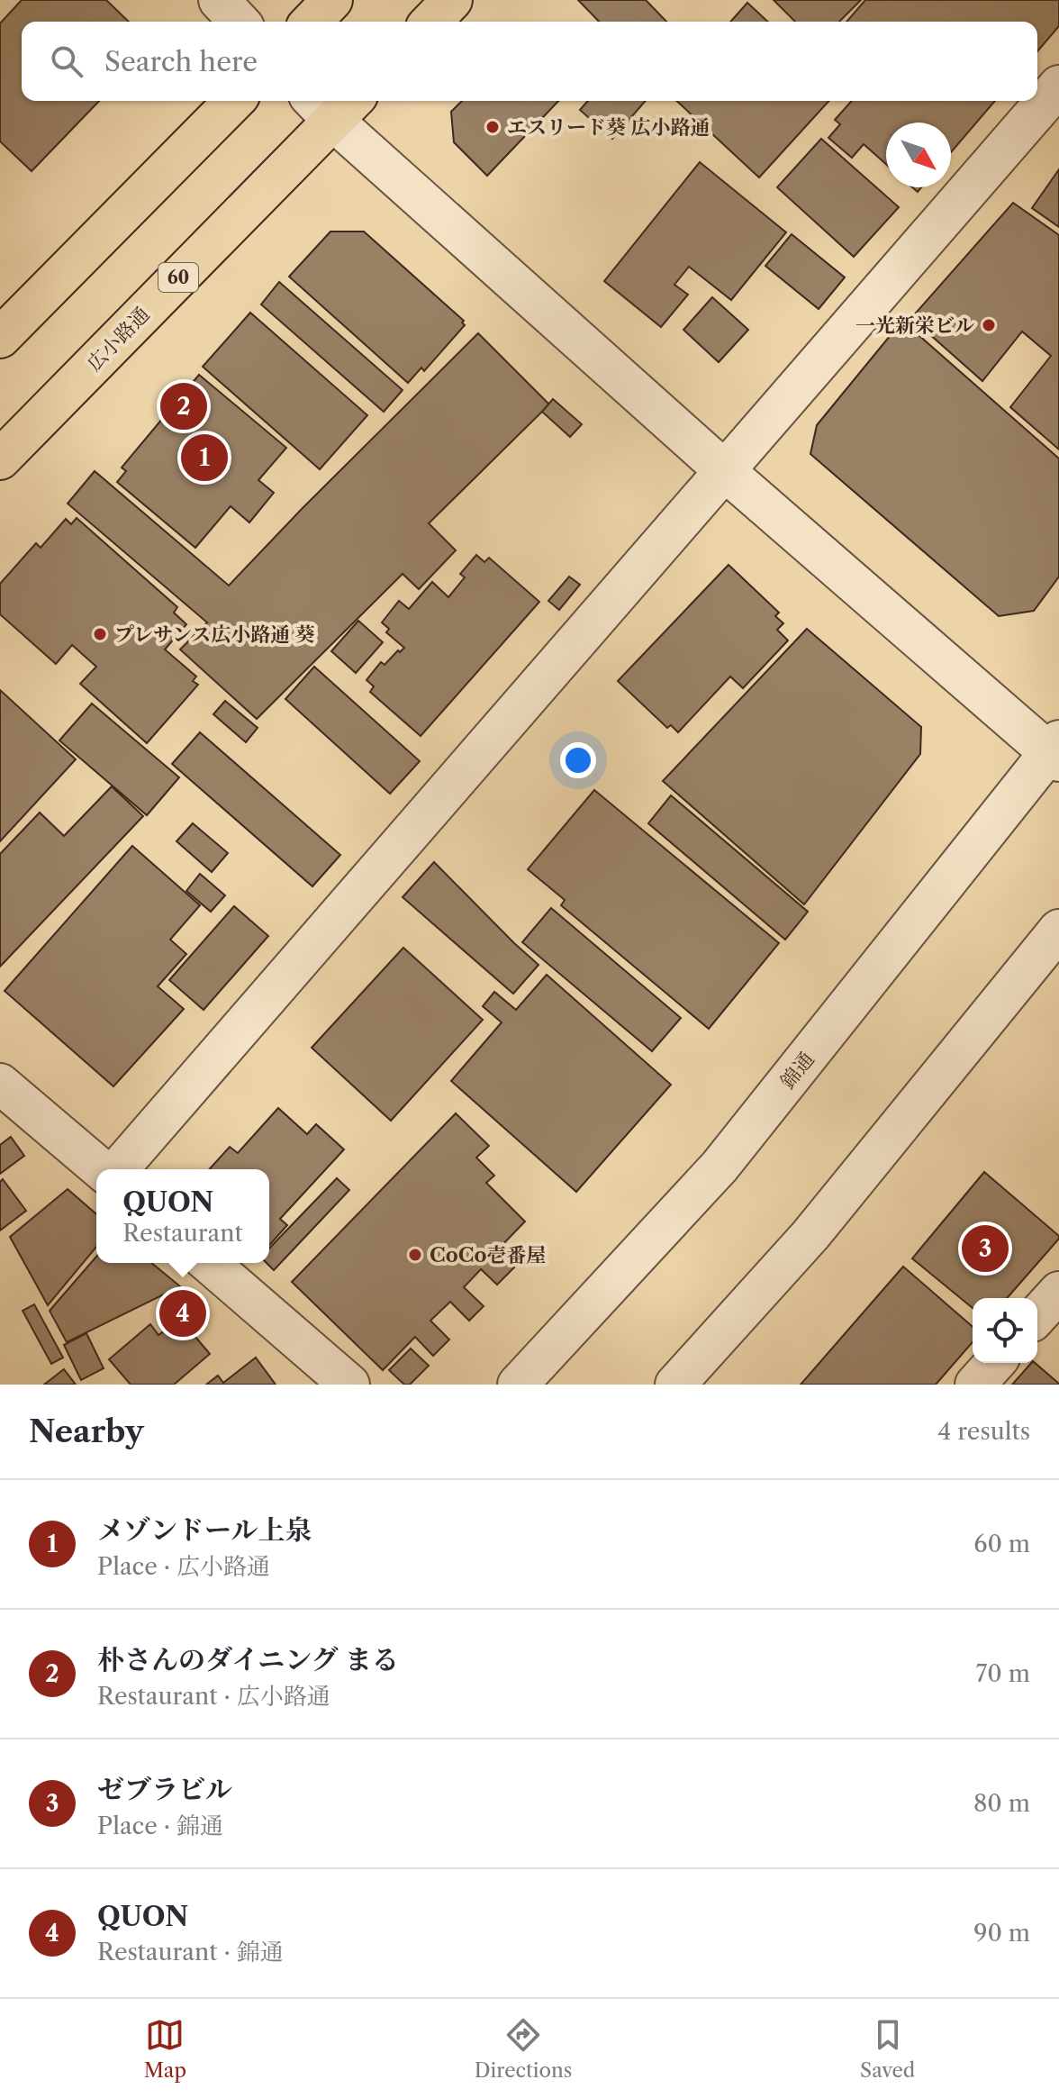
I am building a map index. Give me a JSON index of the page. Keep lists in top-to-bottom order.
{
  "streets": {
    "main road": ["60", "広小路通"],
    "street": ["錦通"]
  },
  "places": [
    "エスリード葵 広小路通",
    "一光新栄ビル",
    "プレサンス広小路通 葵",
    "CoCo壱番屋"
  ],
  "north": "bottom right",
  "page": {
    "search": "Search here",
    "pins": [
      "2",
      "1",
      "3",
      "4"
    ],
    "popup": ["QUON", "Restaurant"],
    "heading": ["Nearby", "4 results"],
    "list": [
      {
        "mark": "1",
        "name": "メゾンドール上泉",
        "note": "Place · 広小路通",
        "value": "60 m"
      },
      {
        "mark": "2",
        "name": "朴さんのダイニング まる",
        "note": "Restaurant · 広小路通",
        "value": "70 m"
      },
      {
        "mark": "3",
        "name": "ゼブラビル",
        "note": "Place · 錦通",
        "value": "80 m"
      },
      {
        "mark": "4",
        "name": "QUON",
        "note": "Restaurant · 錦通",
        "value": "90 m"
      }
    ],
    "nav": ["Map", "Directions", "Saved"]
  }
}
